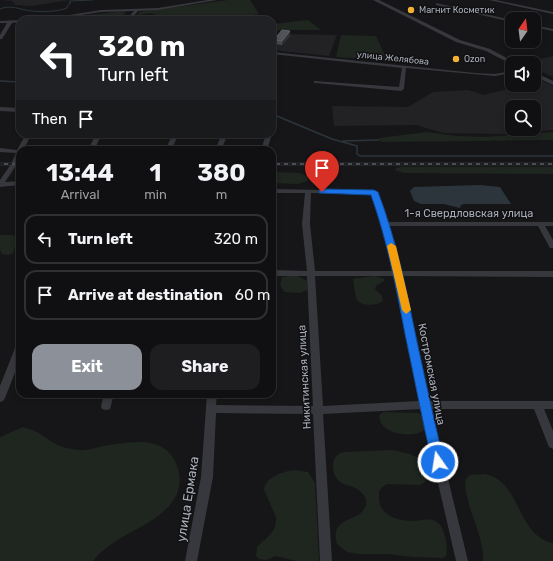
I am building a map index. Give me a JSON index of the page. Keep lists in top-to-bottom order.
{
  "streets": {
    "street": [
      "улица Желябова",
      "1-я Свердловская улица",
      "Костромская улица",
      "Никитинская улица",
      "улица Ермака"
    ]
  },
  "crossings": [
    ["1-я Свердловская улица", "Костромская улица"],
    ["Костромская улица", "Никитинская улица"]
  ],
  "places": ["Магнит Косметик", "Ozon"],
  "north": "top",
  "page": {
    "turn": ["320 m", "Turn left"],
    "then": "Then",
    "eta": [
      "13:44",
      "Arrival",
      "1",
      "min",
      "380",
      "m"
    ],
    "list": [
      {
        "name": "Turn left",
        "value": "320 m"
      },
      {
        "name": "Arrive at destination",
        "value": "60 m"
      }
    ],
    "buttons": ["Exit", "Share"]
  }
}
